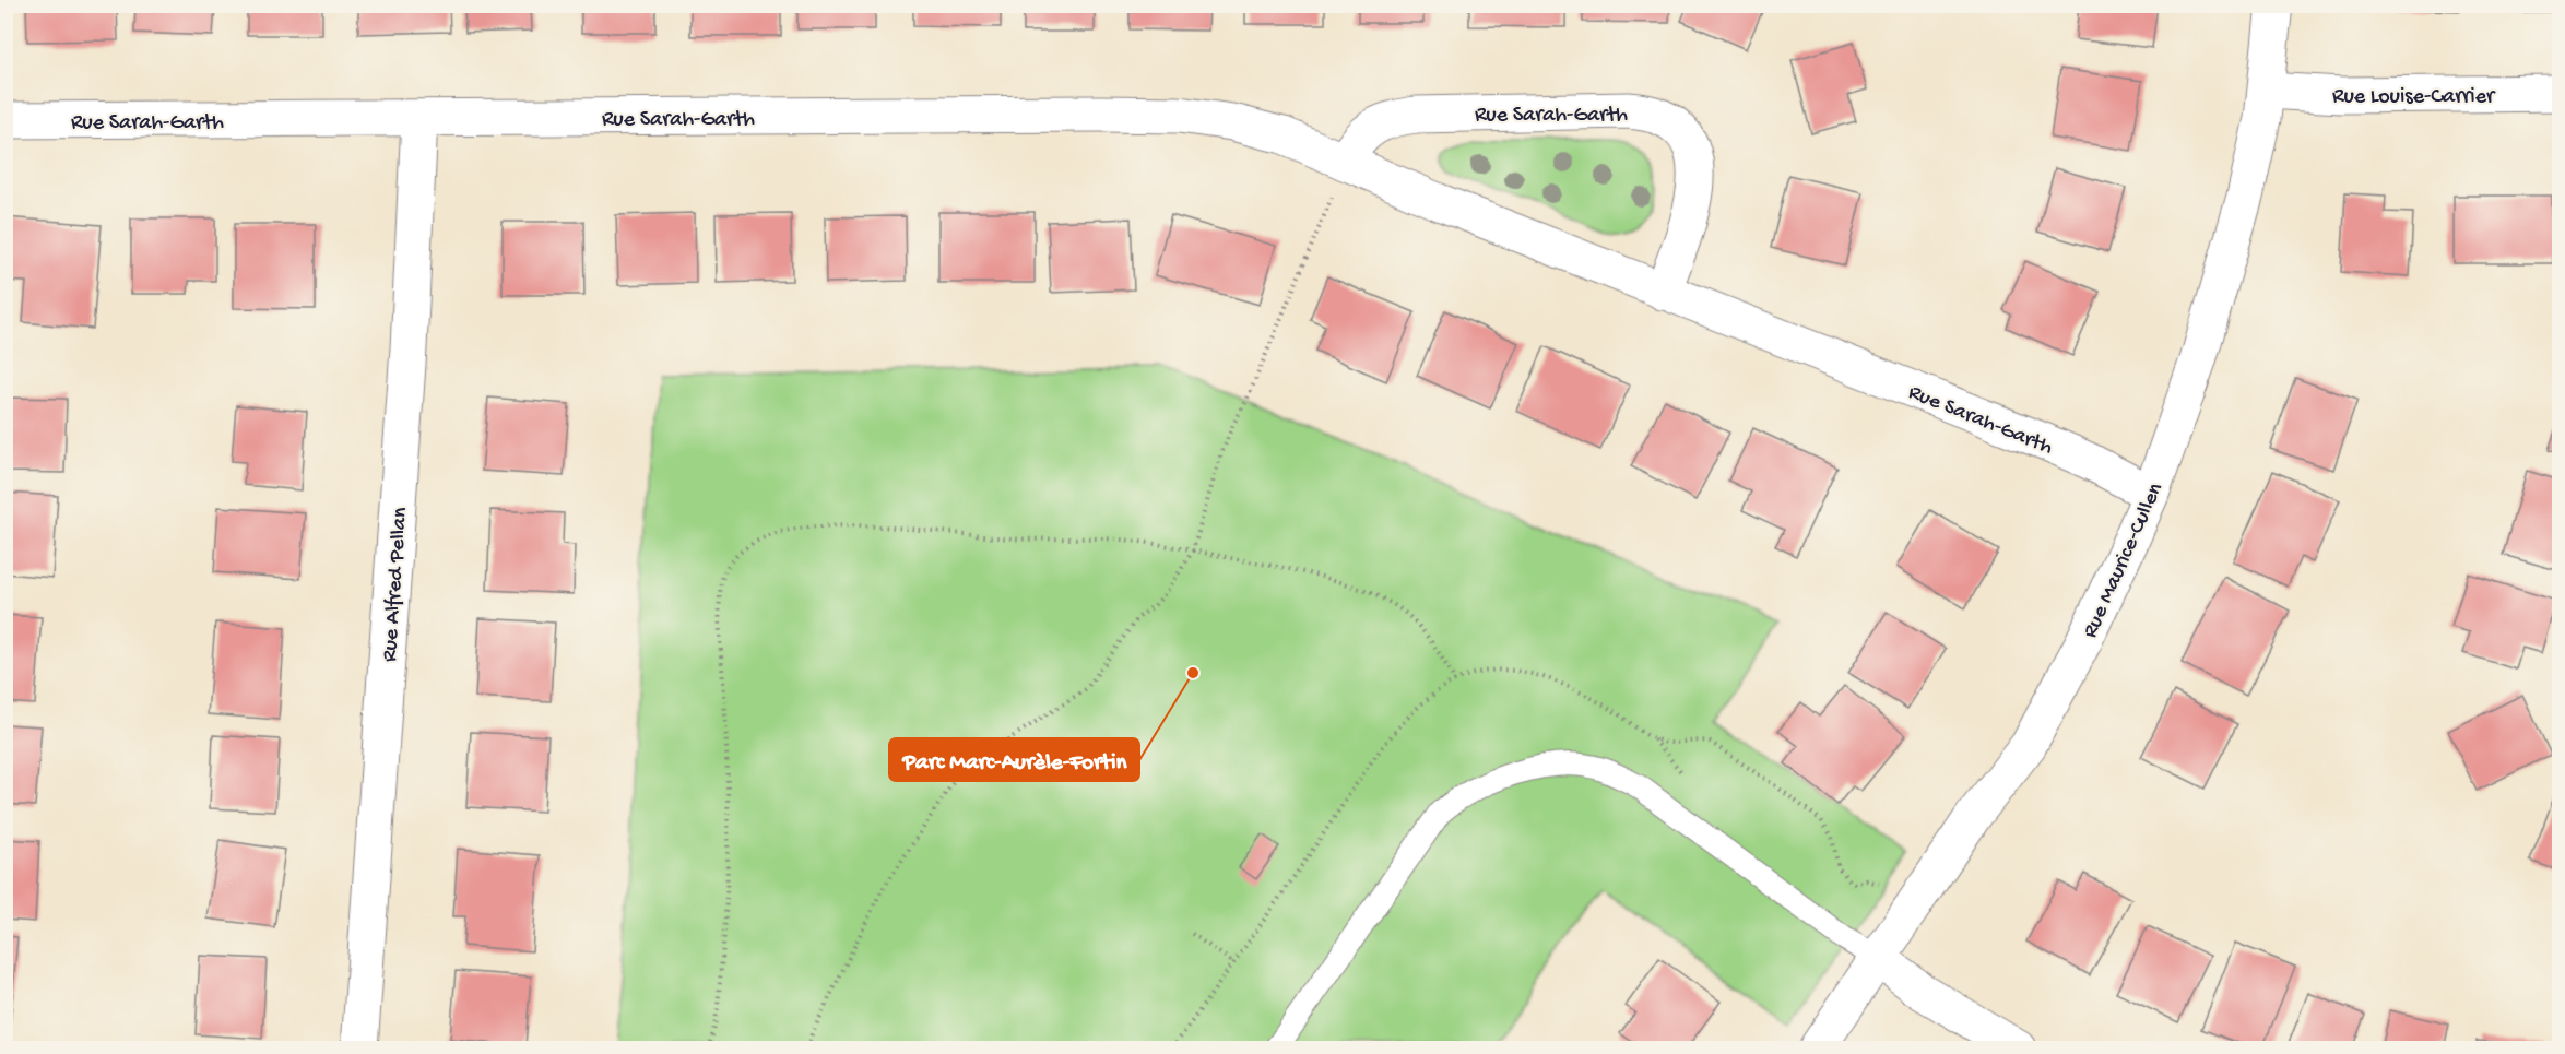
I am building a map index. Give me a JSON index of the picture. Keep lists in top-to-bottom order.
{
  "streets": {
    "street": [
      "Rue Louise-Carrier",
      "Rue Sarah-Garth",
      "Rue Maurice-Cullen",
      "Rue Alfred Pellan"
    ]
  },
  "crossings": [
    ["Rue Louise-Carrier", "Rue Maurice-Cullen"],
    ["Rue Sarah-Garth", "Rue Maurice-Cullen"],
    ["Rue Sarah-Garth", "Rue Alfred Pellan"]
  ],
  "places": ["Parc Marc-Aurèle-Fortin"]
}
